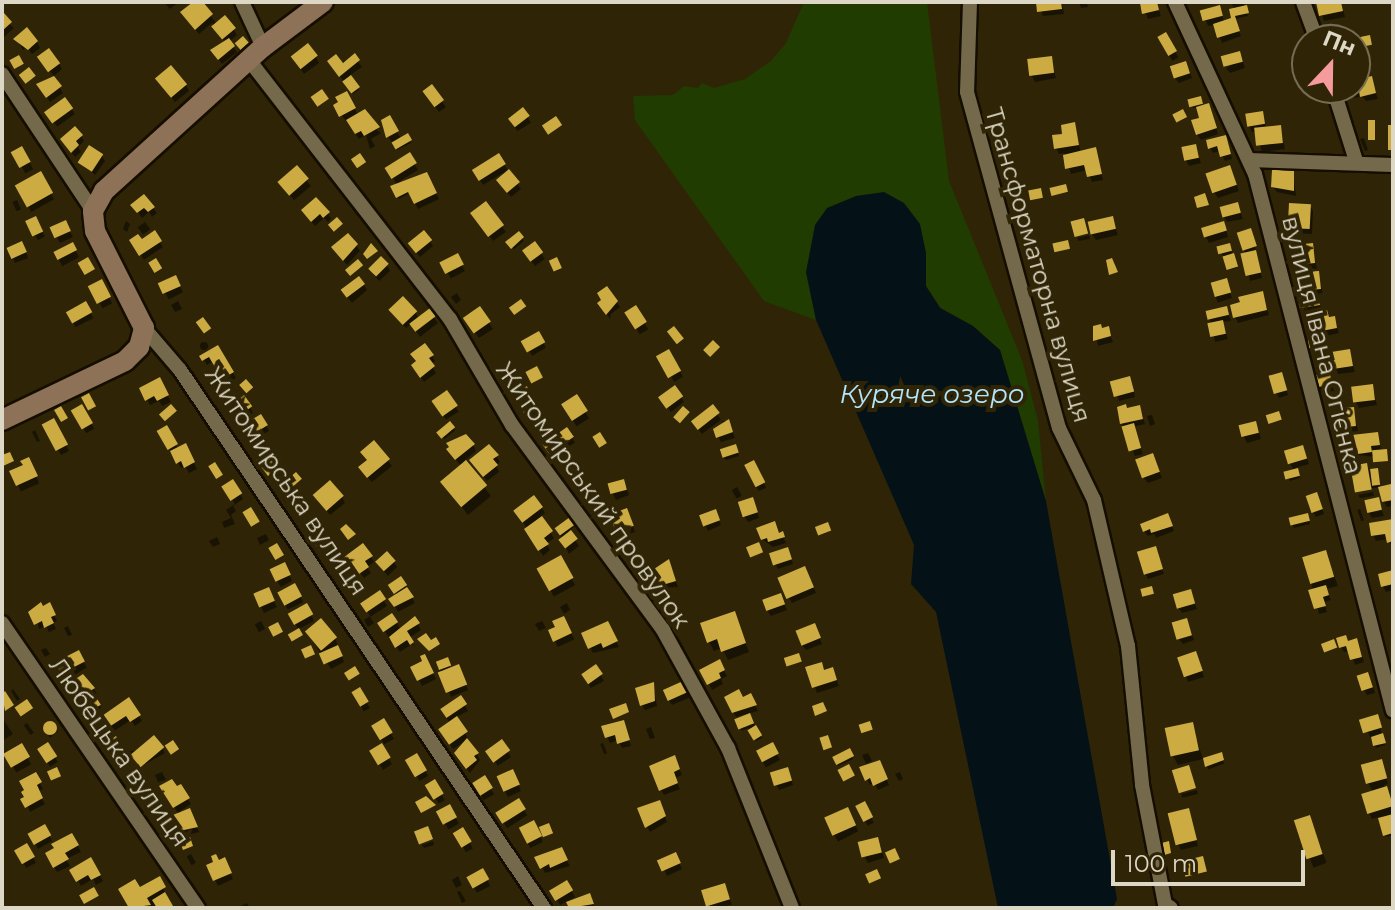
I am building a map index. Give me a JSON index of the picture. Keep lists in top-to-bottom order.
{
  "streets": {
    "street": [
      "Трансформаторна вулиця",
      "вулиця Івана Огієнка",
      "Житомирська вулиця",
      "Житомирський провулок",
      "Любецька вулиця"
    ]
  },
  "water": ["Куряче озеро"],
  "scale_bar": "100 m",
  "north": "top"
}
